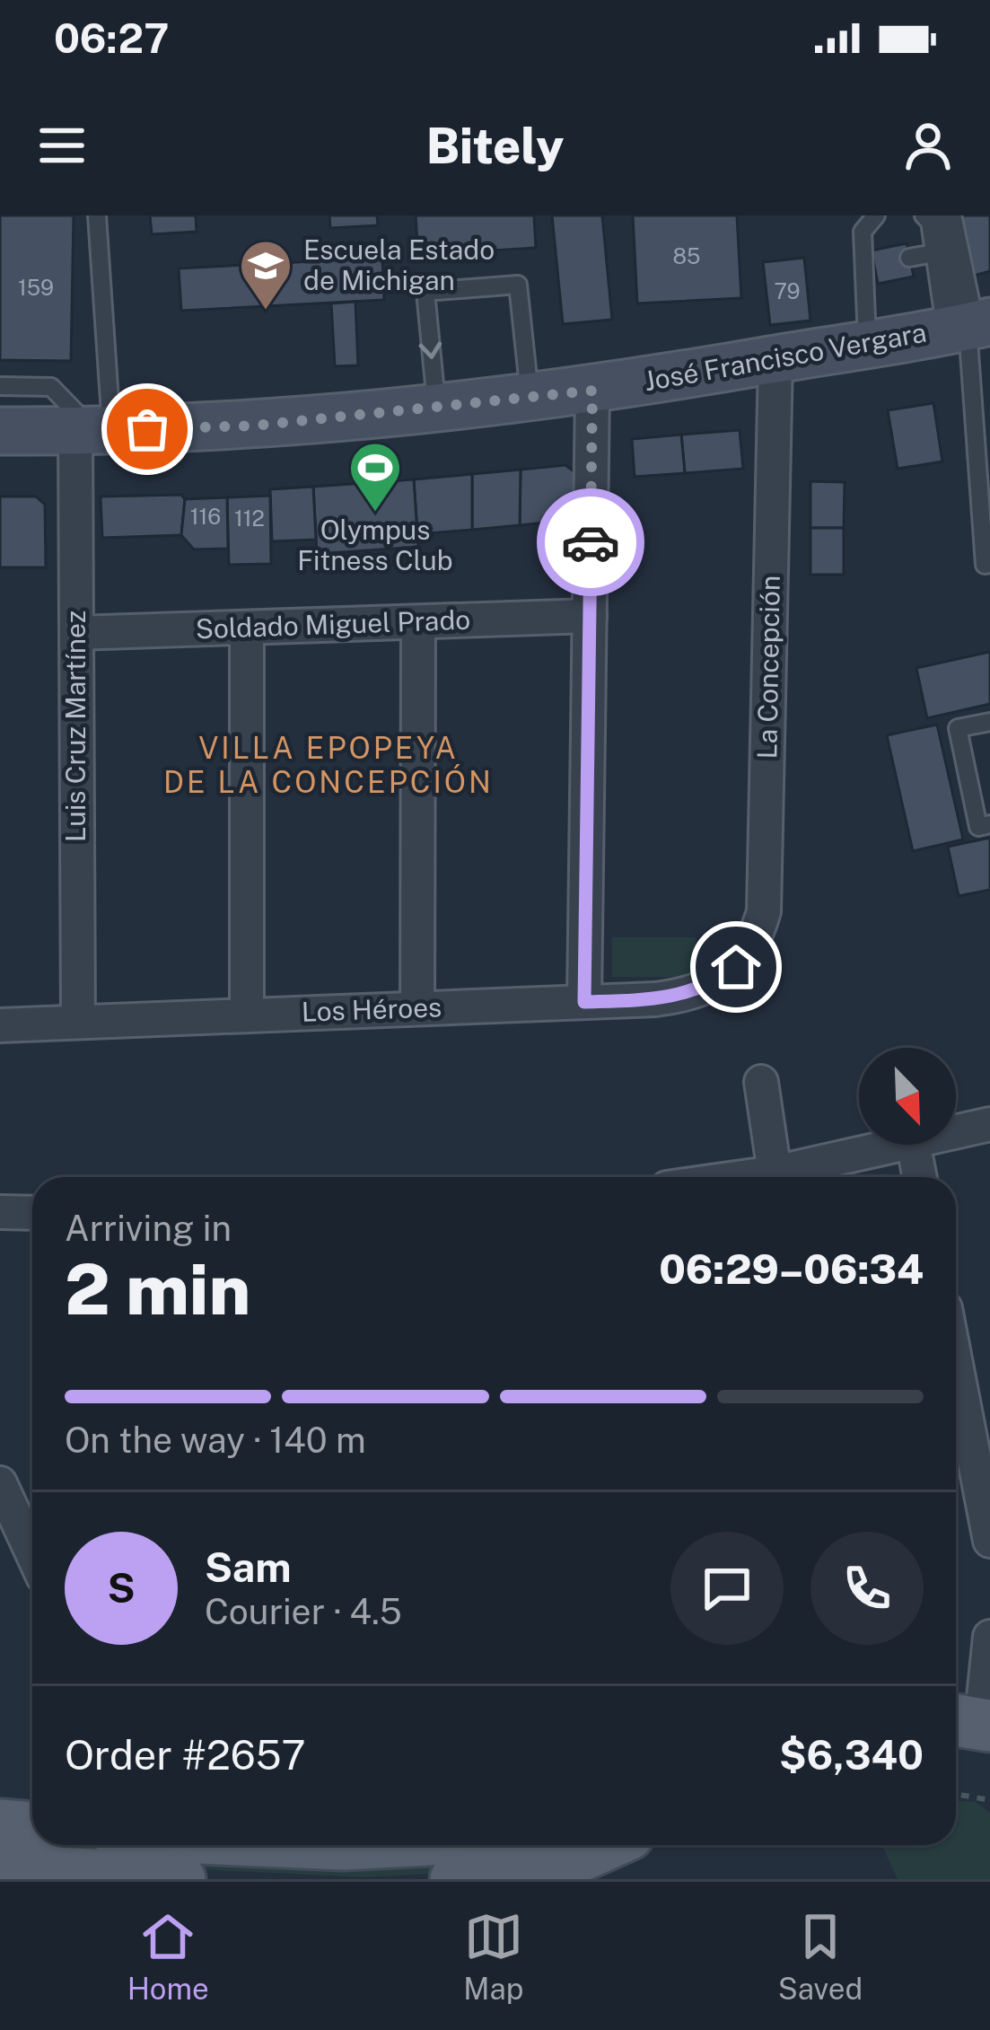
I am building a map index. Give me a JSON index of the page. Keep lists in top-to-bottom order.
{
  "streets": {
    "main road": ["José Francisco Vergara"],
    "street": [
      "Soldado Miguel Prado",
      "La Concepción",
      "Luis Cruz Martínez",
      "Los Héroes"
    ]
  },
  "crossings": [
    ["José Francisco Vergara", "La Concepción"],
    ["José Francisco Vergara", "Luis Cruz Martínez"],
    ["Soldado Miguel Prado", "Luis Cruz Martínez"],
    ["La Concepción", "Los Héroes"],
    ["Luis Cruz Martínez", "Los Héroes"]
  ],
  "districts": ["VILLA EPOPEYA DE LA CONCEPCIÓN"],
  "places": {
    "school or university": ["Escuela Estado de Michigan"],
    "sports": ["Olympus Fitness Club"]
  },
  "house_numbers": [
    "85",
    "159",
    "79",
    "116",
    "112"
  ],
  "north": "bottom right",
  "page": {
    "status": "06:27",
    "header": "Bitely",
    "heading": ["2 min", "Arriving in", "06:29–06:34"],
    "panel": [
      "Sam",
      "Courier · 4.5",
      "Order #2657",
      "$6,340"
    ],
    "bar": "On the way · 140 m",
    "round": "S",
    "tabs": ["Home", "Map", "Saved"]
  }
}
